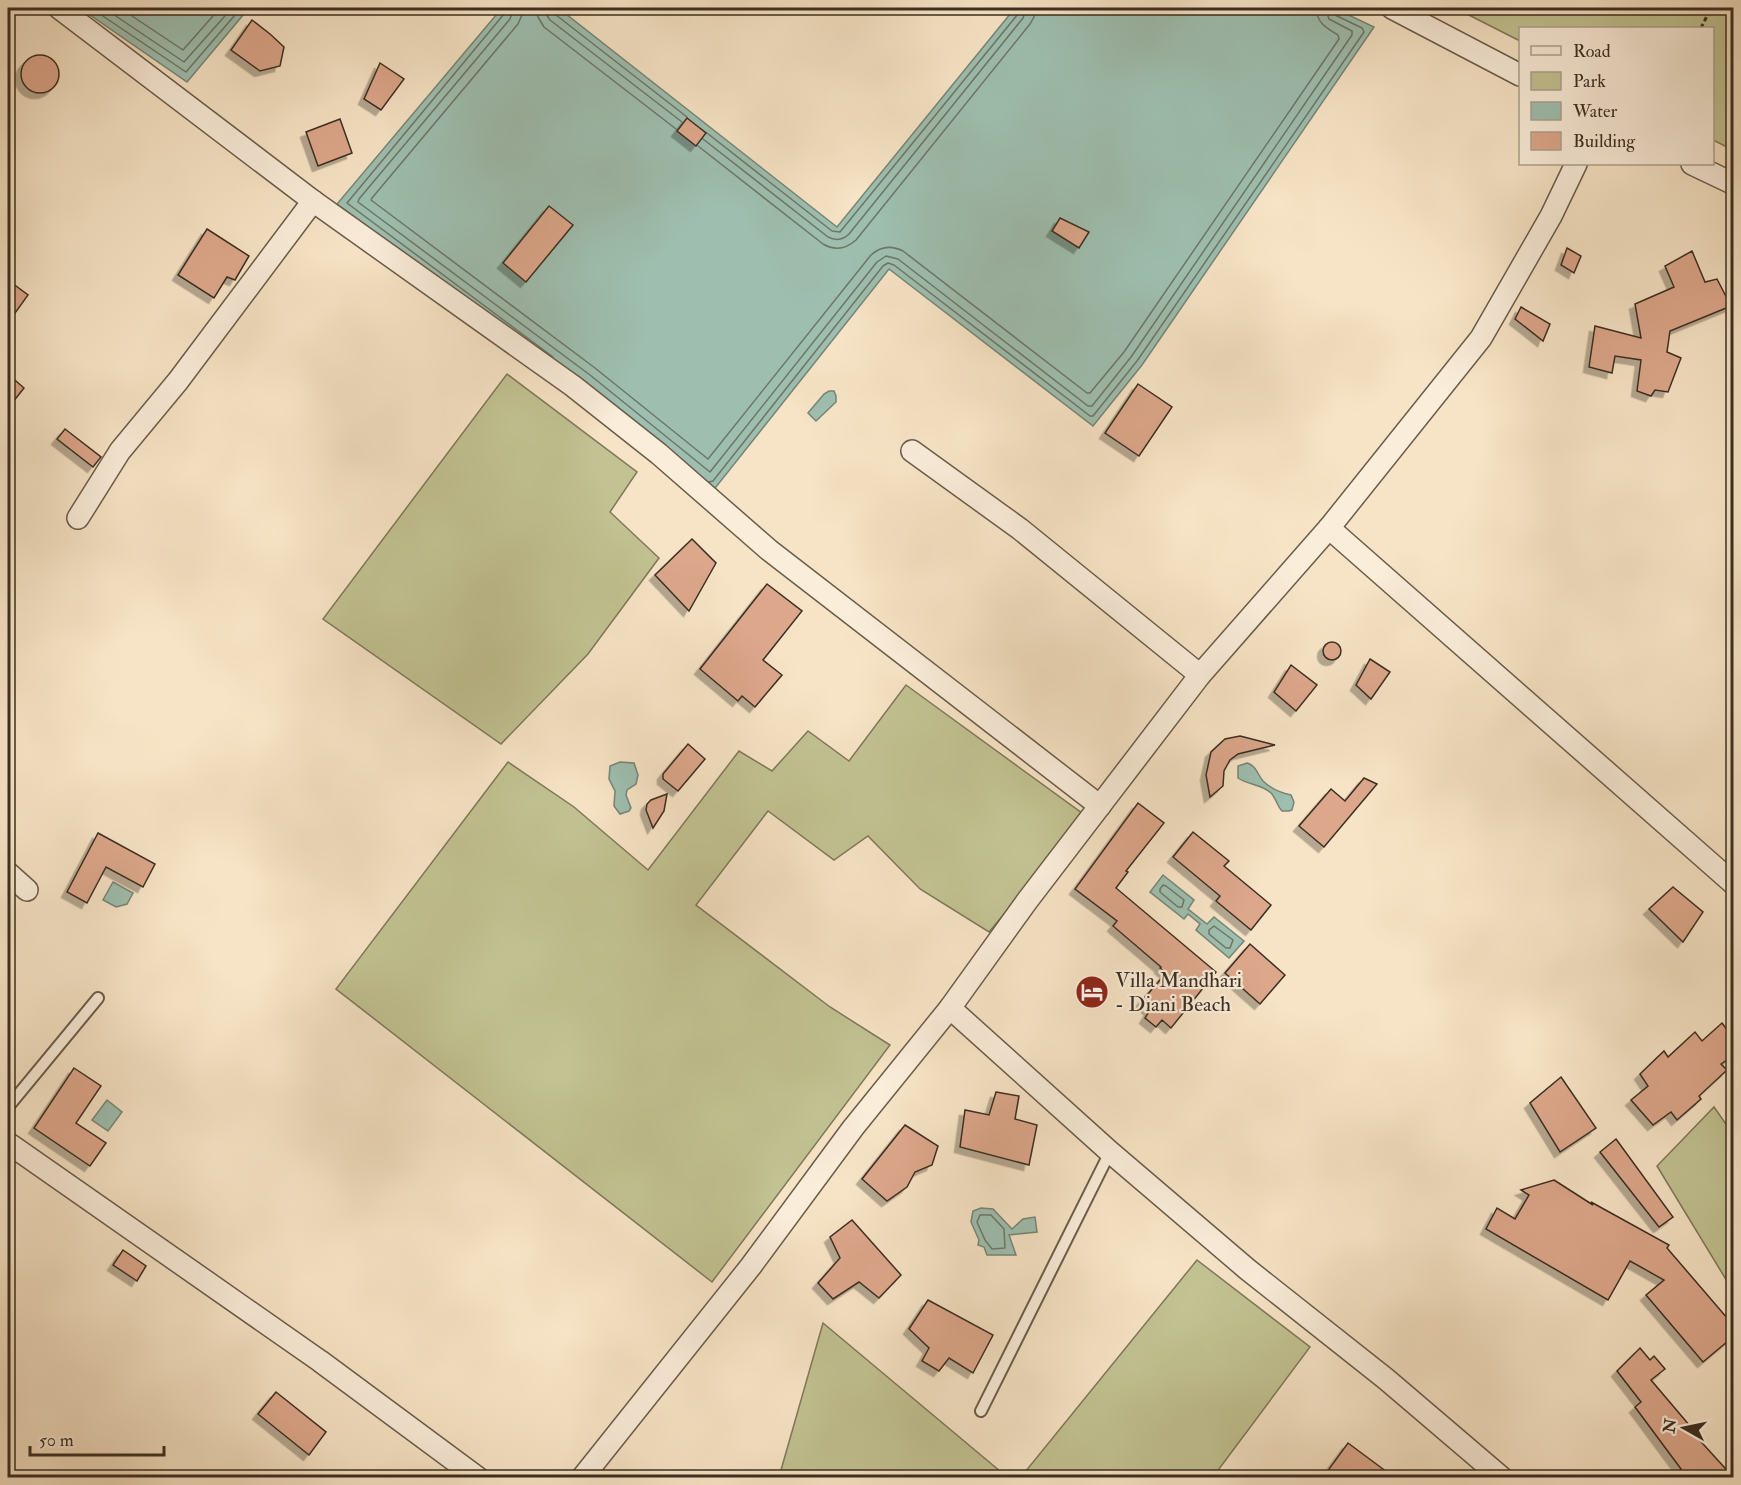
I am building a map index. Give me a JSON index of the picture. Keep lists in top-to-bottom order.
{
  "places": {
    "hotel": ["Villa Mandhari - Diani Beach"]
  },
  "legend": [
    "Road",
    "Park",
    "Water",
    "Building"
  ],
  "scale_bar": "50 m",
  "north": "left"
}
